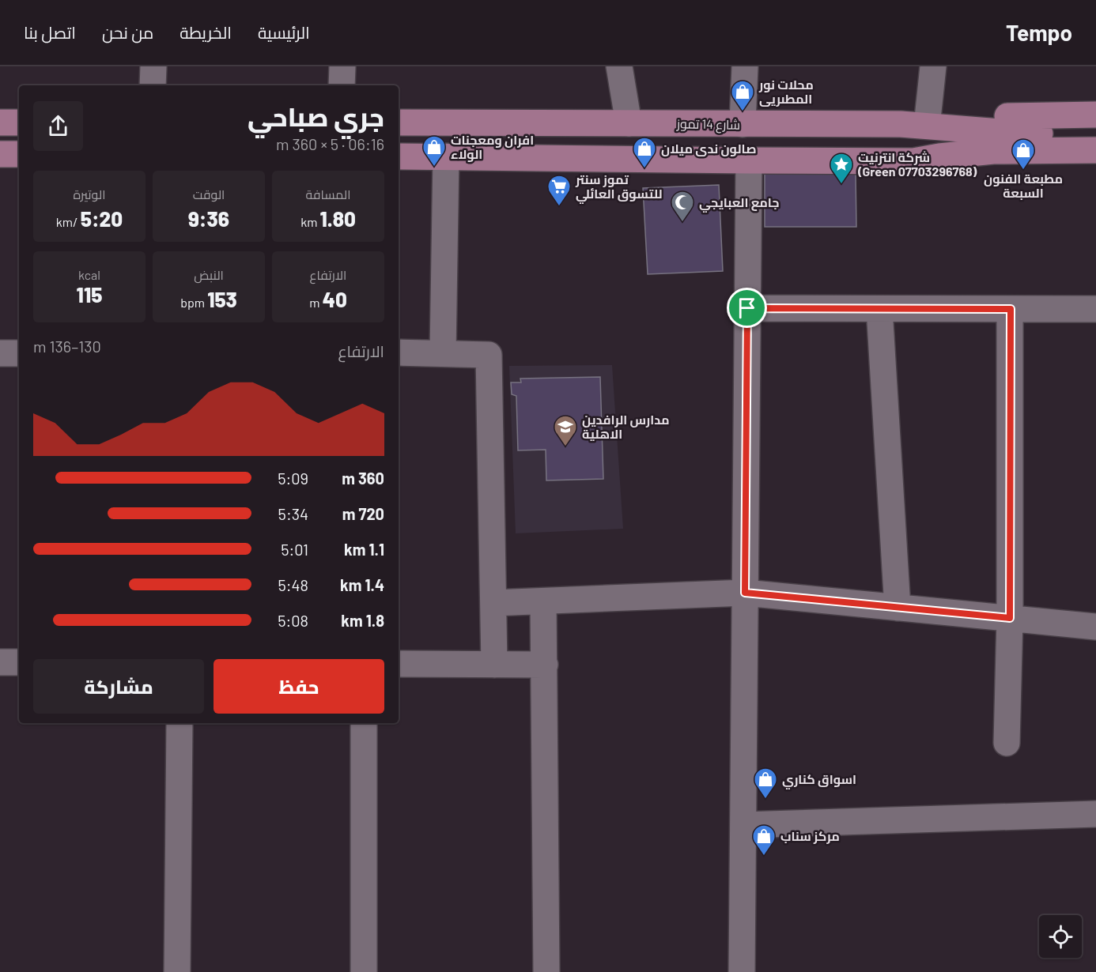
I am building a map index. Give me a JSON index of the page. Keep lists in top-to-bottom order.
{
  "streets": {
    "main road": ["شارع 14 تموز"]
  },
  "places": {
    "shop": [
      "محلات نور المطىريى",
      "افران ومعجنات الولاء",
      "صالون ندى ميلان",
      "مطبعة الفنون السبعة",
      "اسواق كناري",
      "مركز سناب"
    ],
    "place": ["شركة انترنيت (Green 07703296768)"],
    "supermarket": ["تموز سنتر للتسوق العائلي"],
    "mosque": ["جامع العبايجي"],
    "school or university": ["مدارس الرافدين اﻻهلية"]
  },
  "page": {
    "header": "Tempo",
    "nav": [
      "الرئيسية",
      "الخريطة",
      "من نحن",
      "اتصل بنا"
    ],
    "heading": ["جري صباحي", "06:16 · 5 × 360 m"],
    "stats": [
      ["المسافة", "1.80 km"],
      ["الوقت", "9:36"],
      ["الوتيرة", "5:20 /km"],
      ["الارتفاع", "40 m"],
      ["النبض", "153 bpm"],
      ["kcal", "115"]
    ],
    "chart": ["الارتفاع", "130–136 m"],
    "list": [
      {
        "name": "360 m",
        "note": "5:09"
      },
      {
        "name": "720 m",
        "note": "5:34"
      },
      {
        "name": "1.1 km",
        "note": "5:01"
      },
      {
        "name": "1.4 km",
        "note": "5:48"
      },
      {
        "name": "1.8 km",
        "note": "5:08"
      }
    ],
    "buttons": ["حفظ", "مشاركة"]
  }
}
